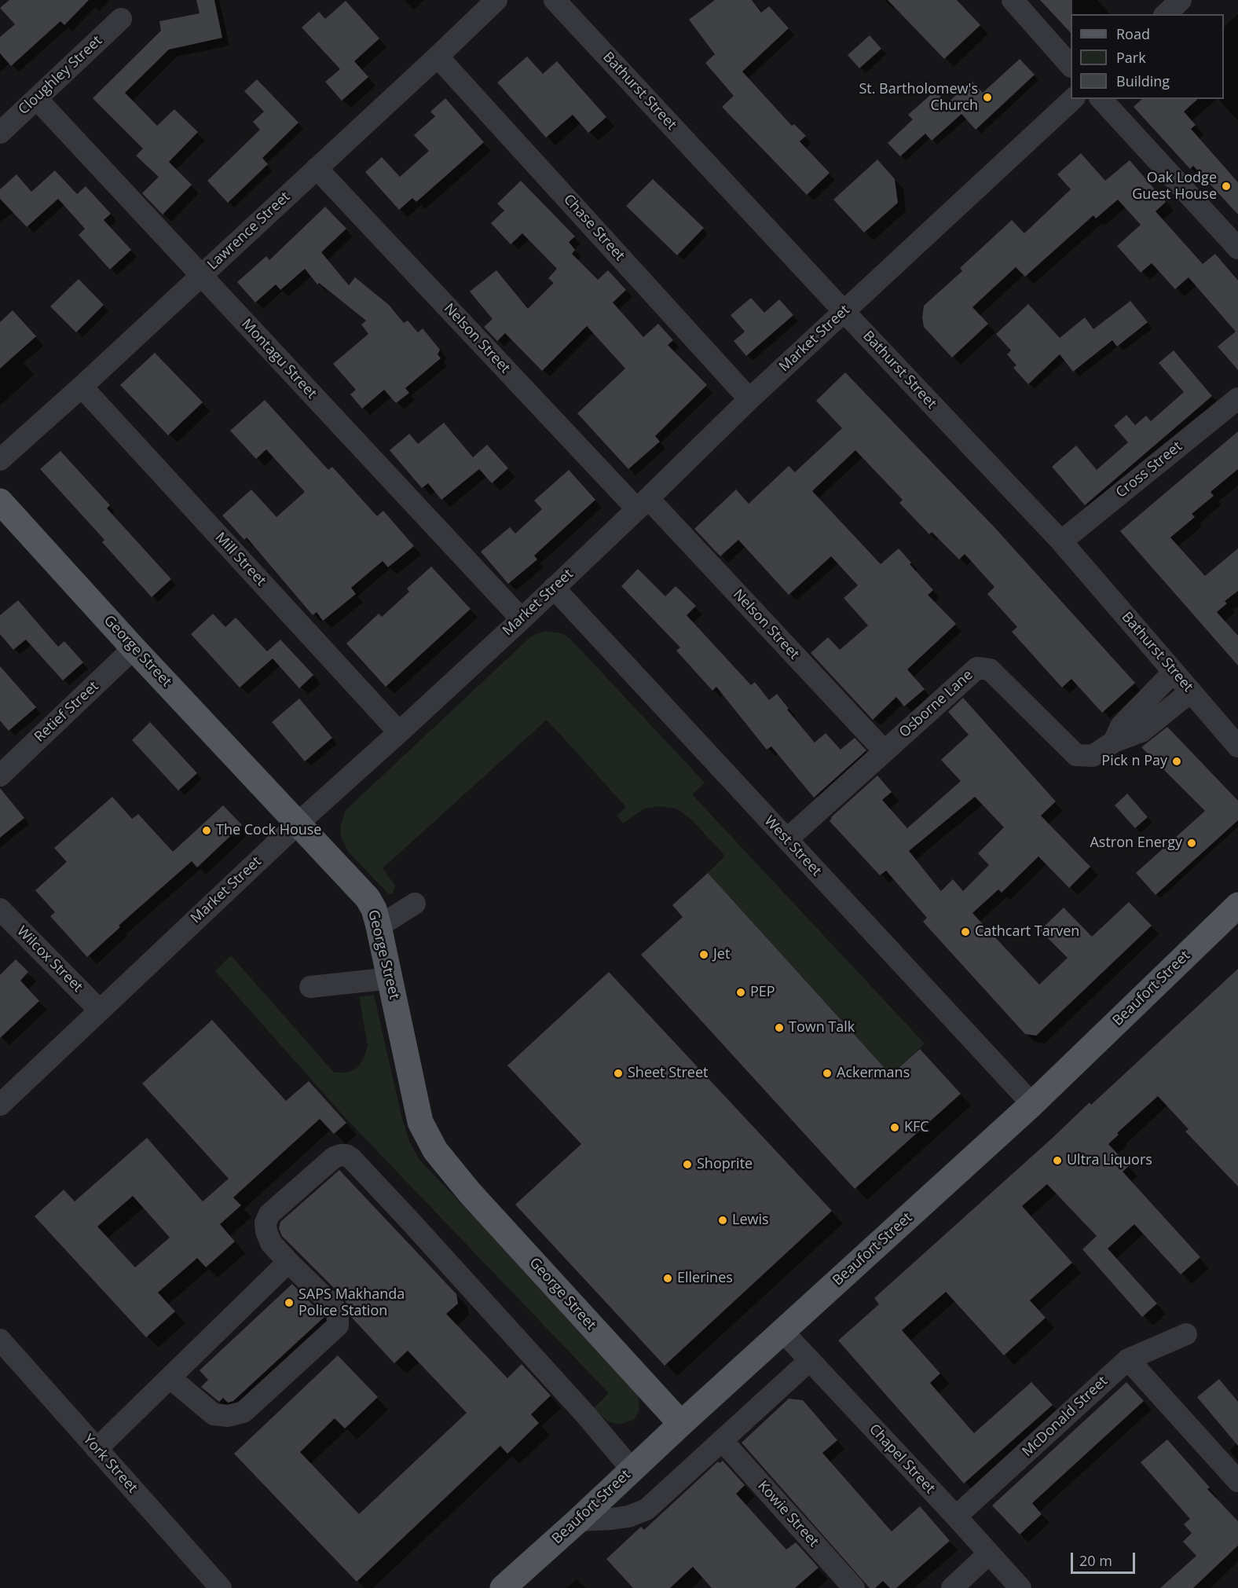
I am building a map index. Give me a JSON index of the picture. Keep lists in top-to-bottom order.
{
  "streets": {
    "main road": ["George Street", "Beaufort Street"],
    "street": [
      "Cloughley Street",
      "Bathurst Street",
      "Chase Street",
      "Lawrence Street",
      "Nelson Street",
      "Market Street",
      "Montagu Street",
      "Cross Street",
      "Mill Street",
      "Osborne Lane",
      "Retief Street",
      "West Street",
      "Wilcox Street",
      "McDonald Street",
      "Chapel Street",
      "York Street",
      "Kowie Street"
    ]
  },
  "crossings": [
    ["Cloughley Street", "Montagu Street"],
    ["Bathurst Street", "Market Street"],
    ["Bathurst Street", "Cross Street"],
    ["Bathurst Street", "Osborne Lane"],
    ["Chase Street", "Lawrence Street"],
    ["Chase Street", "Market Street"],
    ["Lawrence Street", "Nelson Street"],
    ["Lawrence Street", "Montagu Street"],
    ["Lawrence Street", "Mill Street"],
    ["Nelson Street", "Market Street"],
    ["Nelson Street", "Osborne Lane"],
    ["Market Street", "Montagu Street"],
    ["Market Street", "Mill Street"],
    ["Market Street", "George Street"],
    ["Market Street", "West Street"],
    ["Market Street", "Wilcox Street"],
    ["George Street", "Retief Street"],
    ["George Street", "Beaufort Street"],
    ["Osborne Lane", "West Street"],
    ["West Street", "Beaufort Street"],
    ["Beaufort Street", "Chapel Street"],
    ["McDonald Street", "Chapel Street"]
  ],
  "places": [
    "St. Bartholomew's Church",
    "Oak Lodge Guest House",
    "Pick n Pay",
    "The Cock House",
    "Astron Energy",
    "Cathcart Tarven",
    "Jet",
    "PEP",
    "Town Talk",
    "Sheet Street",
    "Ackermans",
    "KFC",
    "Ultra Liquors",
    "Shoprite",
    "Lewis",
    "Ellerines",
    "SAPS Makhanda Police Station"
  ],
  "legend": ["Road", "Park", "Building"],
  "scale_bar": "20 m"
}
